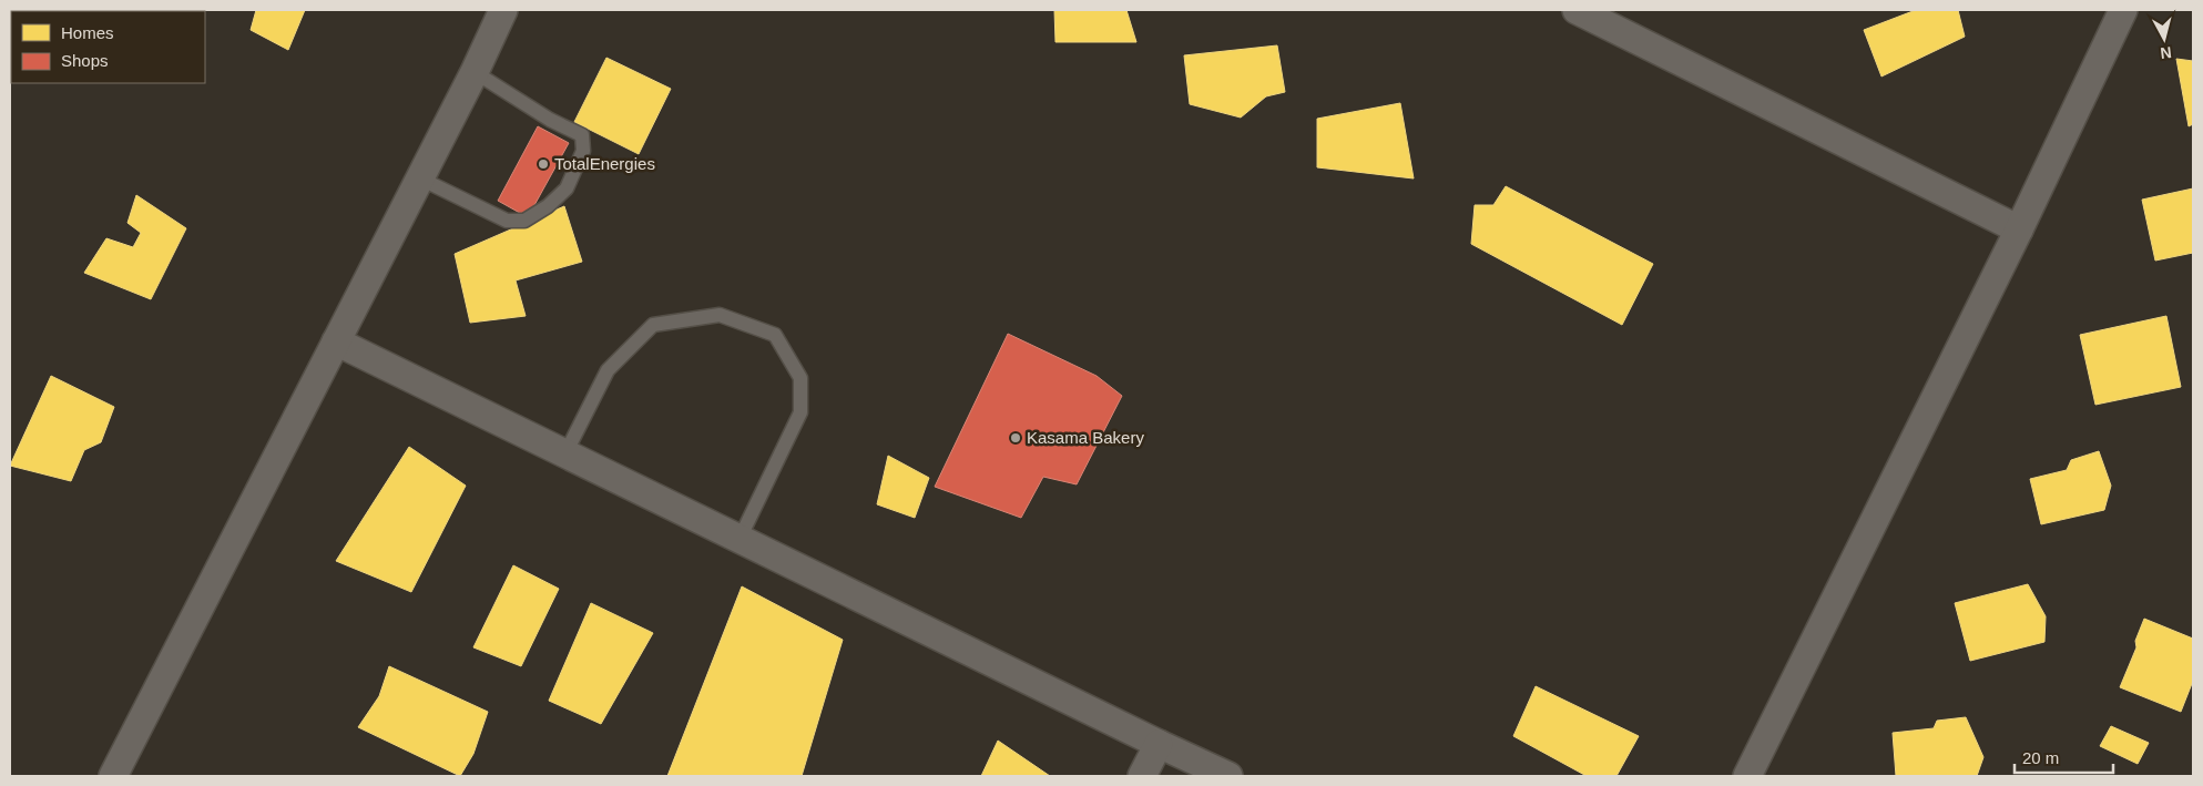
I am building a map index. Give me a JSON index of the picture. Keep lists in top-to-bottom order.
{
  "places": ["TotalEnergies", "Kasama Bakery"],
  "legend": ["Homes", "Shops"],
  "scale_bar": "20 m",
  "north": "bottom"
}
